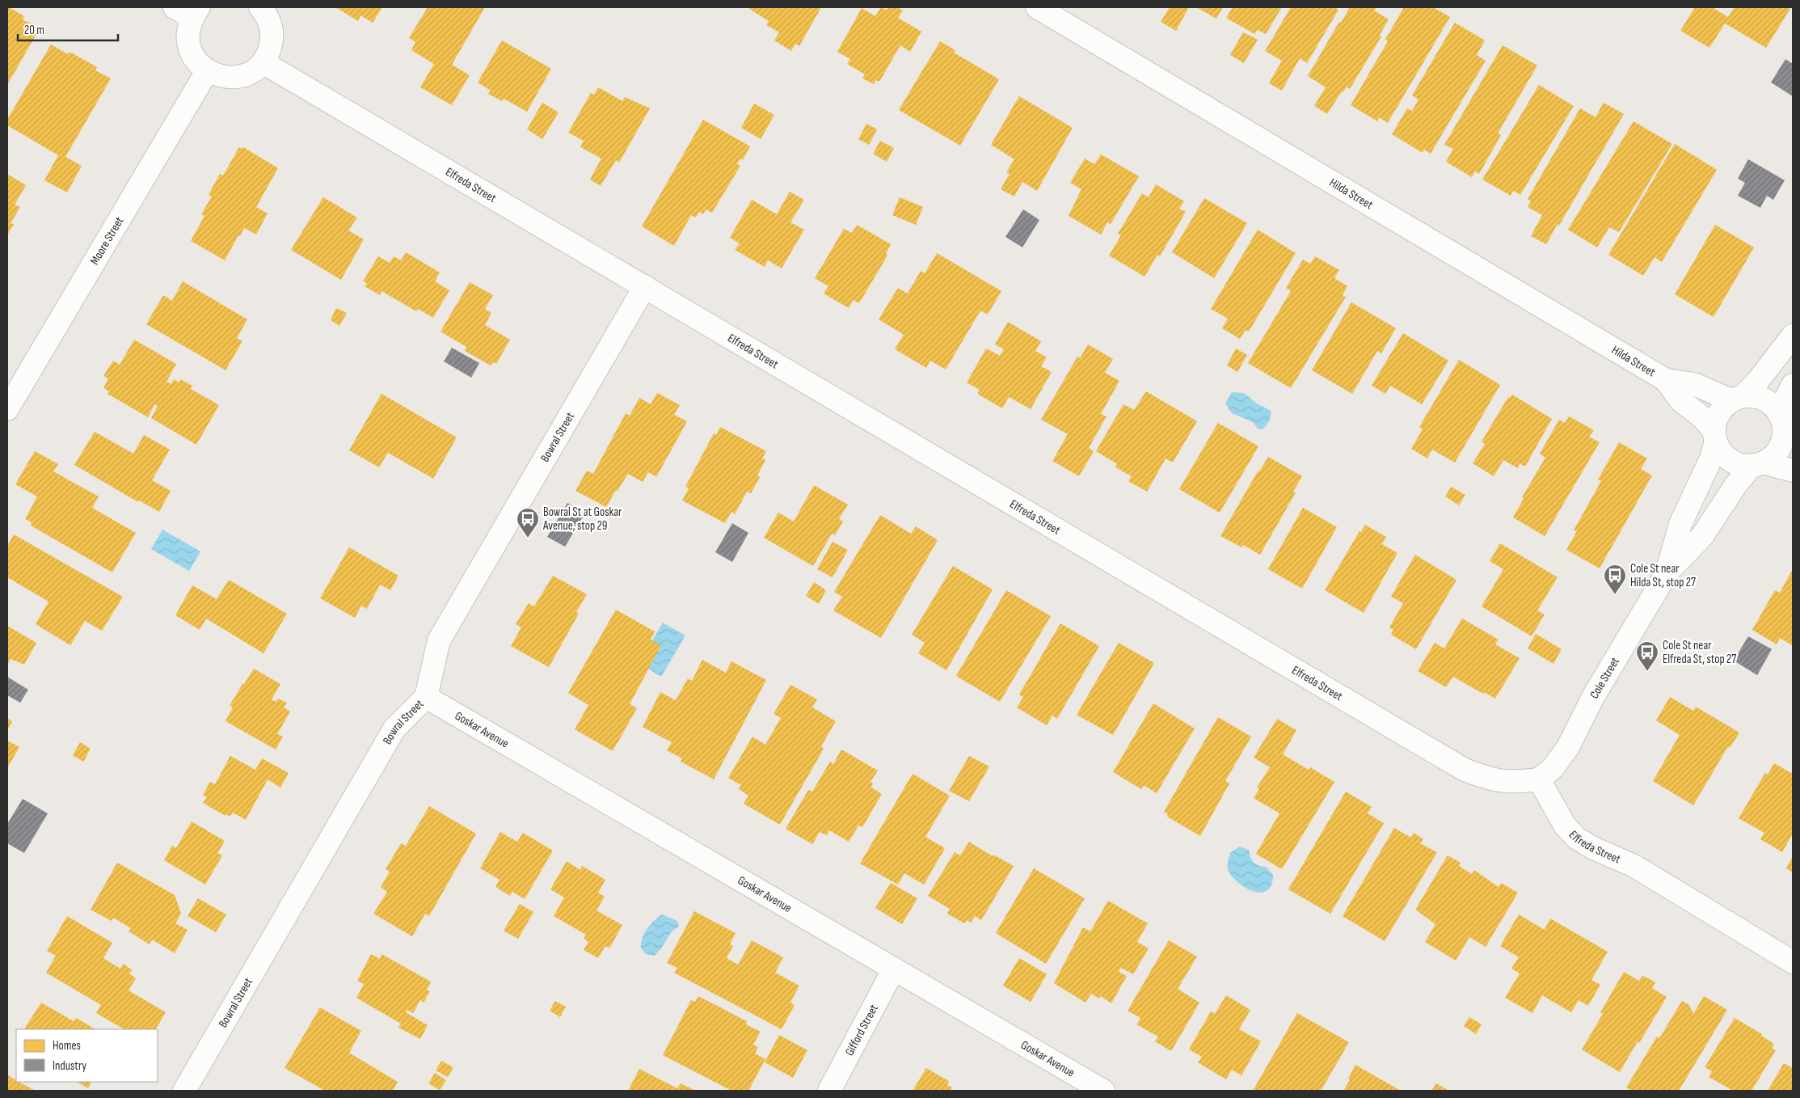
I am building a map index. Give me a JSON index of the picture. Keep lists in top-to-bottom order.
{
  "streets": {
    "street": [
      "Elfreda Street",
      "Hilda Street",
      "Moore Street",
      "Bowral Street",
      "Cole Street",
      "Goskar Avenue",
      "Gifford Street"
    ]
  },
  "crossings": [
    ["Elfreda Street", "Bowral Street"],
    ["Elfreda Street", "Cole Street"],
    ["Hilda Street", "Cole Street"],
    ["Bowral Street", "Goskar Avenue"],
    ["Goskar Avenue", "Gifford Street"]
  ],
  "places": {
    "bus stop": ["Bowral St at Goskar Avenue, stop 29", "Cole St near Hilda St, stop 27", "Cole St near Elfreda St, stop 27"]
  },
  "legend": ["Homes", "Industry"],
  "scale_bar": "20 m"
}
